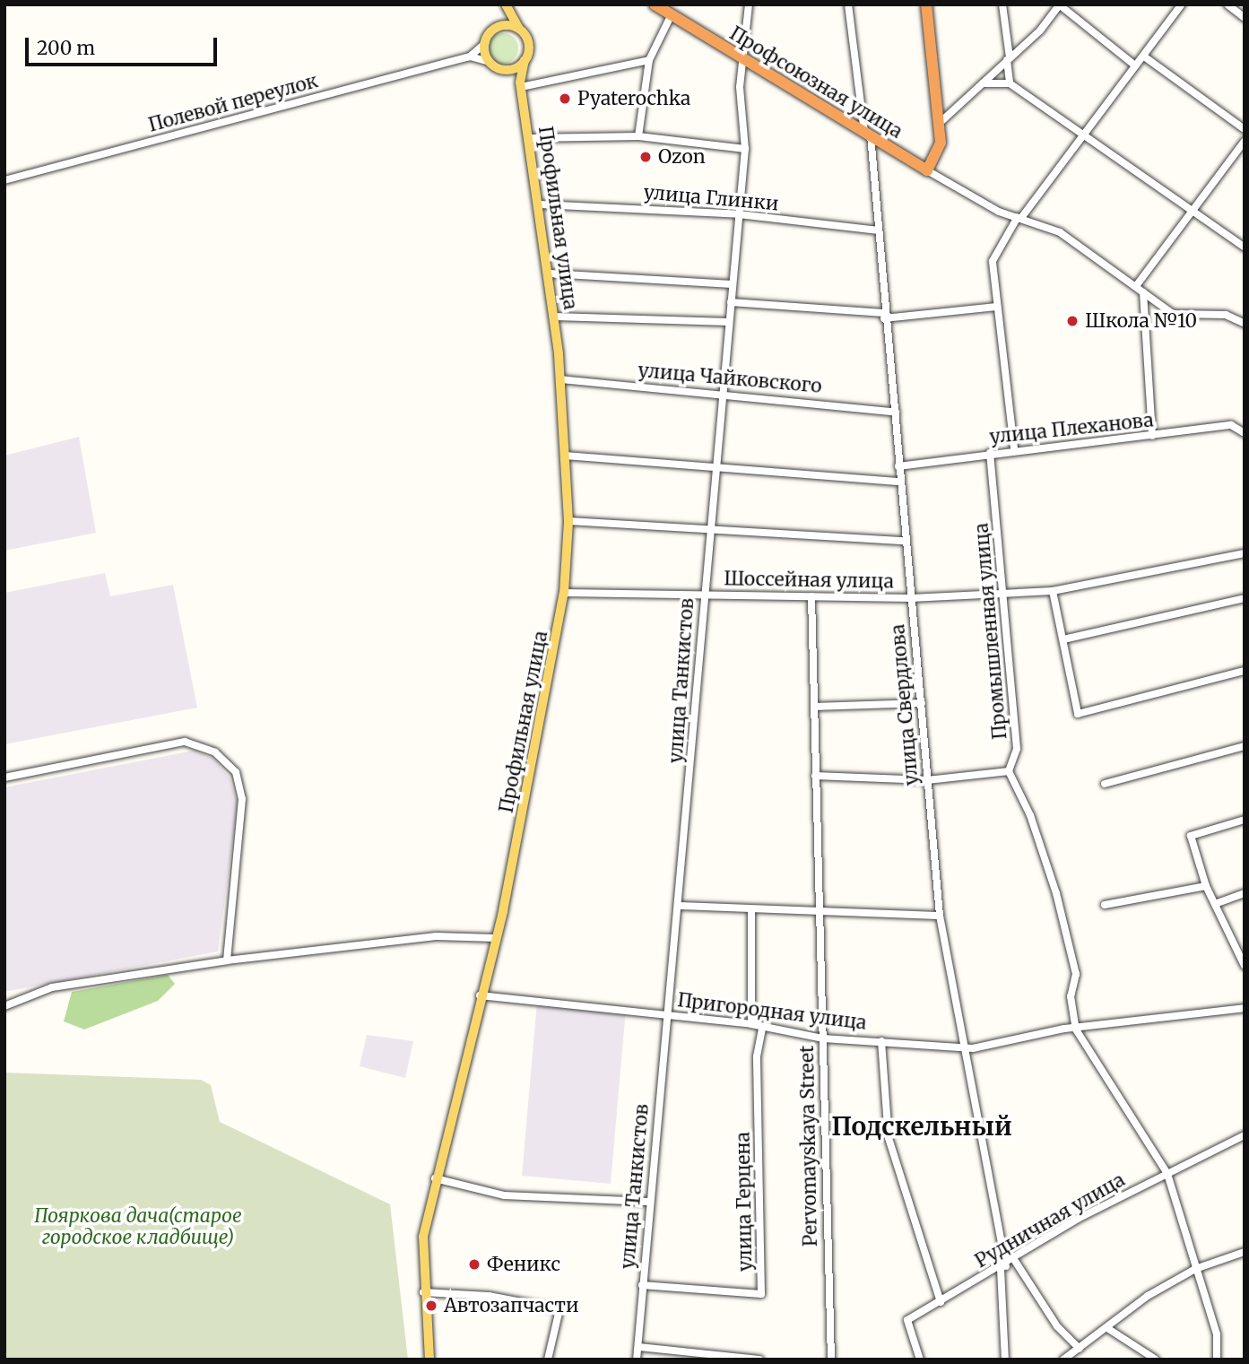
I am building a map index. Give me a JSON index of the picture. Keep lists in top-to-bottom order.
{
  "streets": {
    "highway": ["Профсоюзная улица"],
    "main road": ["Профильная улица"],
    "street": [
      "Полевой переулок",
      "улица Глинки",
      "улица Чайковского",
      "улица Плеханова",
      "Шоссейная улица",
      "Промышленная улица",
      "улица Танкистов",
      "улица Свердлова",
      "Пригородная улица",
      "Pervomayskaya Street",
      "улица Герцена",
      "Рудничная улица"
    ]
  },
  "crossings": [
    ["Профсоюзная улица", "улица Танкистов"],
    ["Профсоюзная улица", "улица Свердлова"],
    ["улица Глинки", "Профильная улица"],
    ["улица Глинки", "улица Танкистов"],
    ["улица Глинки", "улица Свердлова"],
    ["Профильная улица", "улица Чайковского"],
    ["Профильная улица", "Шоссейная улица"],
    ["Профильная улица", "Пригородная улица"],
    ["улица Чайковского", "улица Танкистов"],
    ["улица Чайковского", "улица Свердлова"],
    ["улица Плеханова", "Промышленная улица"],
    ["улица Плеханова", "улица Свердлова"],
    ["Шоссейная улица", "Промышленная улица"],
    ["Шоссейная улица", "улица Танкистов"],
    ["Шоссейная улица", "улица Свердлова"],
    ["Шоссейная улица", "Pervomayskaya Street"],
    ["улица Танкистов", "Пригородная улица"],
    ["улица Танкистов", "улица Герцена"],
    ["улица Свердлова", "Пригородная улица"],
    ["улица Свердлова", "Рудничная улица"],
    ["Пригородная улица", "Pervomayskaya Street"],
    ["Пригородная улица", "улица Герцена"]
  ],
  "districts": ["Подскельный"],
  "parks": ["Пояркова дача(старое городское кладбище)"],
  "places": [
    "Pyaterochka",
    "Ozon",
    "Школа №10",
    "Феникс",
    "Автозапчасти"
  ],
  "scale_bar": "200 m"
}
